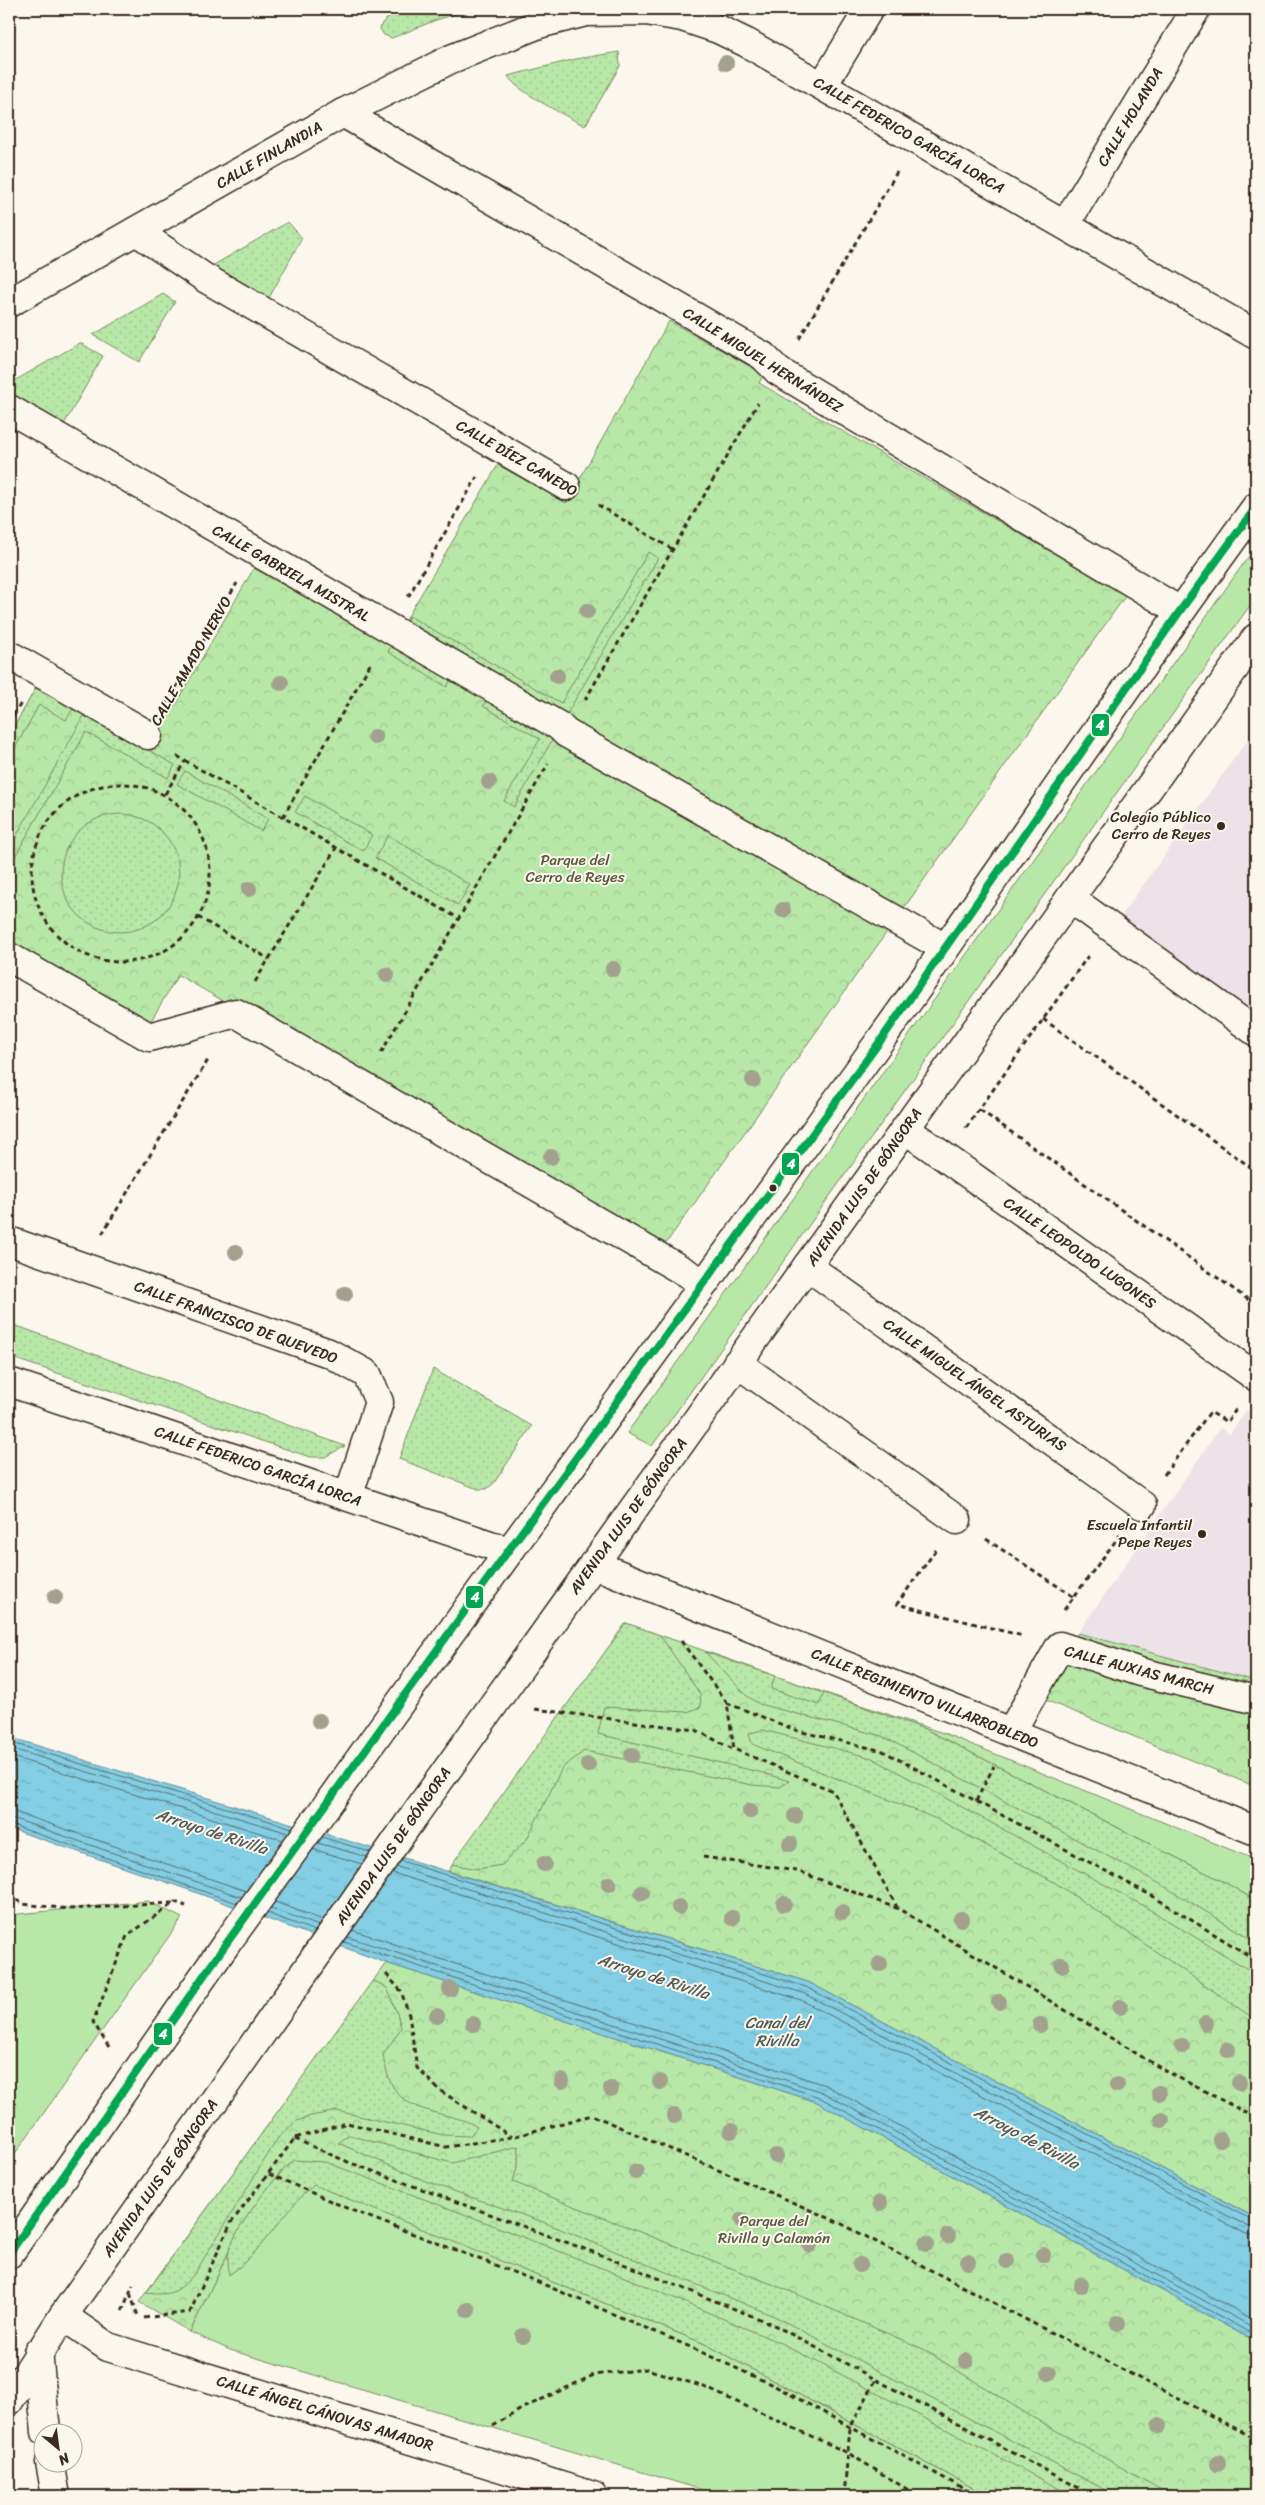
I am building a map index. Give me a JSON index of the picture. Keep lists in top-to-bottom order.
{
  "streets": {
    "street": [
      "CALLE HOLANDA",
      "CALLE FEDERICO GARCÍA LORCA",
      "CALLE FINLANDIA",
      "CALLE MIGUEL HERNÁNDEZ",
      "CALLE DÍEZ CANEDO",
      "CALLE GABRIELA MISTRAL",
      "CALLE AMADO NERVO",
      "AVENIDA LUIS DE GÓNGORA",
      "CALLE LEOPOLDO LUGONES",
      "CALLE FRANCISCO DE QUEVEDO",
      "CALLE MIGUEL ÁNGEL ASTURIAS",
      "CALLE AUXIAS MARCH",
      "CALLE REGIMIENTO VILLARROBLEDO",
      "CALLE ÁNGEL CÁNOVAS AMADOR"
    ]
  },
  "crossings": [
    ["CALLE HOLANDA", "CALLE FEDERICO GARCÍA LORCA"],
    ["CALLE FEDERICO GARCÍA LORCA", "CALLE FINLANDIA"],
    ["CALLE FEDERICO GARCÍA LORCA", "CALLE FRANCISCO DE QUEVEDO"],
    ["CALLE FINLANDIA", "CALLE MIGUEL HERNÁNDEZ"],
    ["CALLE FINLANDIA", "CALLE DÍEZ CANEDO"],
    ["CALLE GABRIELA MISTRAL", "CALLE AMADO NERVO"],
    ["AVENIDA LUIS DE GÓNGORA", "CALLE LEOPOLDO LUGONES"],
    ["AVENIDA LUIS DE GÓNGORA", "CALLE MIGUEL ÁNGEL ASTURIAS"],
    ["AVENIDA LUIS DE GÓNGORA", "CALLE REGIMIENTO VILLARROBLEDO"],
    ["AVENIDA LUIS DE GÓNGORA", "CALLE ÁNGEL CÁNOVAS AMADOR"],
    ["CALLE AUXIAS MARCH", "CALLE REGIMIENTO VILLARROBLEDO"]
  ],
  "water": ["Arroyo de Rivilla", "Canal del Rivilla"],
  "parks": ["Parque del Cerro de Reyes", "Parque del Rivilla y Calamón"],
  "places": ["Colegio Público Cerro de Reyes", "Escuela Infantil Pepe Reyes"],
  "lines": ["transit line 4"],
  "north": "bottom right"
}
